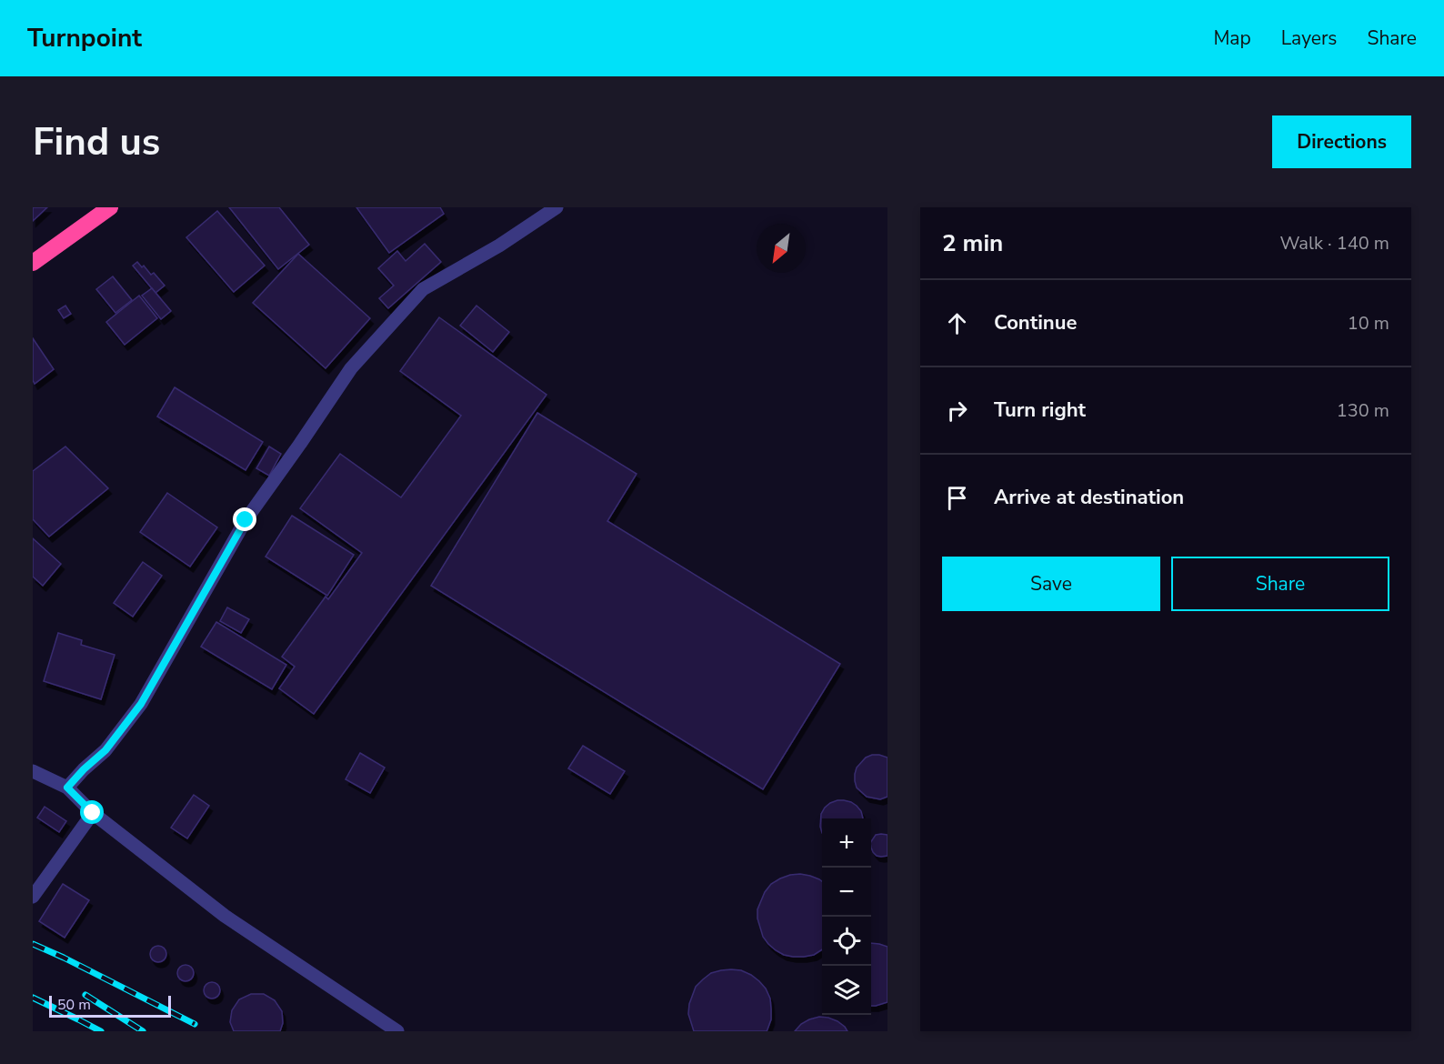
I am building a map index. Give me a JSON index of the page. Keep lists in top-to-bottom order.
{
  "scale_bar": "50 m",
  "north": "bottom left",
  "page": {
    "header": "Turnpoint",
    "nav": ["Map", "Layers", "Share"],
    "buttons": [
      "Directions",
      ["Save", "Share"]
    ],
    "title": "Find us",
    "heading": ["2 min", "Walk · 140 m"],
    "list": [
      ["Continue", "10 m"],
      ["Turn right", "130 m"],
      "Arrive at destination"
    ],
    "map_buttons": ["+", "−"],
    "scale": "50 m"
  }
}
